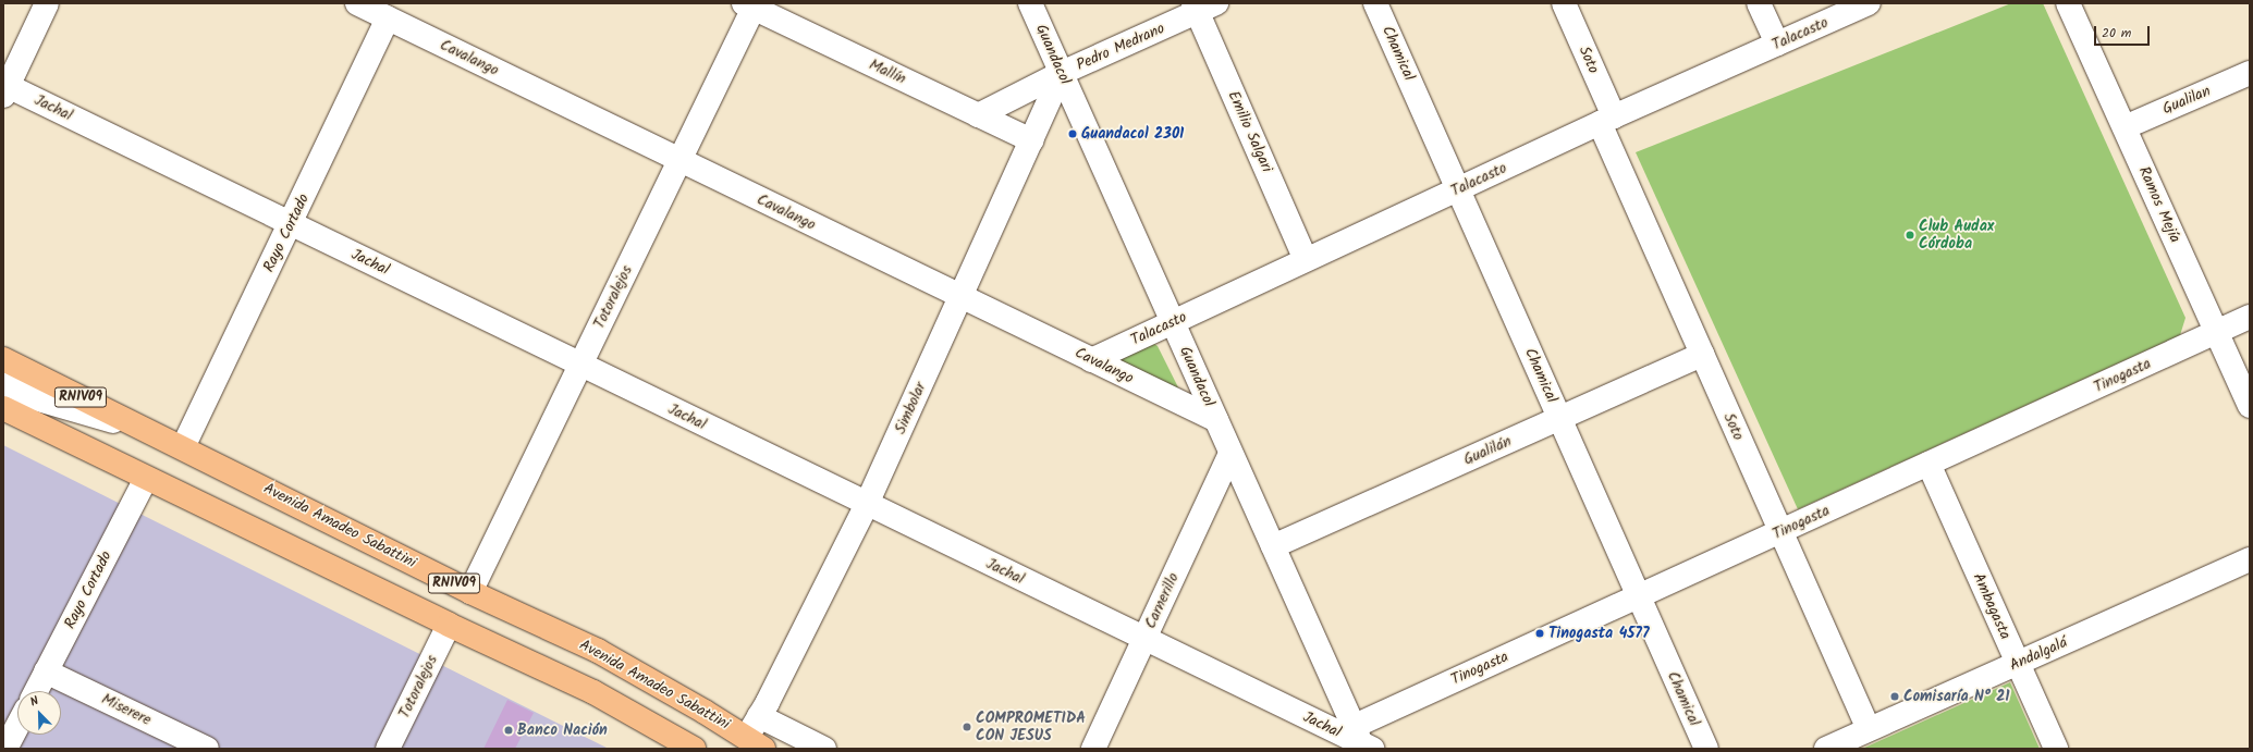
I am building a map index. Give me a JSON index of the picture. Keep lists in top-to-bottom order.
{
  "streets": {
    "main road": ["RN1V09", "Avenida Amadeo Sabattini"],
    "street": [
      "Talacasto",
      "Pedro Medrano",
      "Chamical",
      "Guandacol",
      "Cavalango",
      "Soto",
      "Mallín",
      "Gualilan",
      "Jachal",
      "Emilio Salgari",
      "Ramos Mejía",
      "Rayo Cortado",
      "Totoralejos",
      "Tinogasta",
      "Simbolar",
      "Gualilán",
      "Carnerillo",
      "Ambagasta",
      "Andalgalá",
      "Miserere"
    ]
  },
  "crossings": [
    ["Talacasto", "Chamical"],
    ["Talacasto", "Guandacol"],
    ["Talacasto", "Cavalango"],
    ["Talacasto", "Soto"],
    ["Talacasto", "Emilio Salgari"],
    ["Pedro Medrano", "Guandacol"],
    ["Pedro Medrano", "Mallín"],
    ["Pedro Medrano", "Emilio Salgari"],
    ["Pedro Medrano", "Simbolar"],
    ["Chamical", "Tinogasta"],
    ["Chamical", "Gualilán"],
    ["Guandacol", "Cavalango"],
    ["Guandacol", "Jachal"],
    ["Guandacol", "Tinogasta"],
    ["Guandacol", "Simbolar"],
    ["Guandacol", "Gualilán"],
    ["Guandacol", "Carnerillo"],
    ["Cavalango", "Rayo Cortado"],
    ["Cavalango", "Totoralejos"],
    ["Cavalango", "Simbolar"],
    ["Soto", "Tinogasta"],
    ["Soto", "Gualilán"],
    ["Soto", "Andalgalá"],
    ["Mallín", "Totoralejos"],
    ["Mallín", "Simbolar"],
    ["Gualilan", "Ramos Mejía"],
    ["Jachal", "Rayo Cortado"],
    ["Jachal", "Totoralejos"],
    ["Jachal", "Tinogasta"],
    ["Jachal", "Simbolar"],
    ["Jachal", "Carnerillo"],
    ["Ramos Mejía", "Tinogasta"],
    ["Rayo Cortado", "RN1V09"],
    ["Rayo Cortado", "Avenida Amadeo Sabattini"],
    ["Rayo Cortado", "Miserere"],
    ["Totoralejos", "RN1V09"],
    ["Totoralejos", "Avenida Amadeo Sabattini"],
    ["Tinogasta", "Ambagasta"],
    ["Simbolar", "Avenida Amadeo Sabattini"],
    ["Ambagasta", "Andalgalá"]
  ],
  "places": [
    "Guandacol 2301",
    "Club Audax Córdoba",
    "Tinogasta 4577",
    "Comisaría N° 21",
    "COMPROMETIDA CON JESUS",
    "Banco Nación"
  ],
  "scale_bar": "20 m",
  "north": "top left"
}
